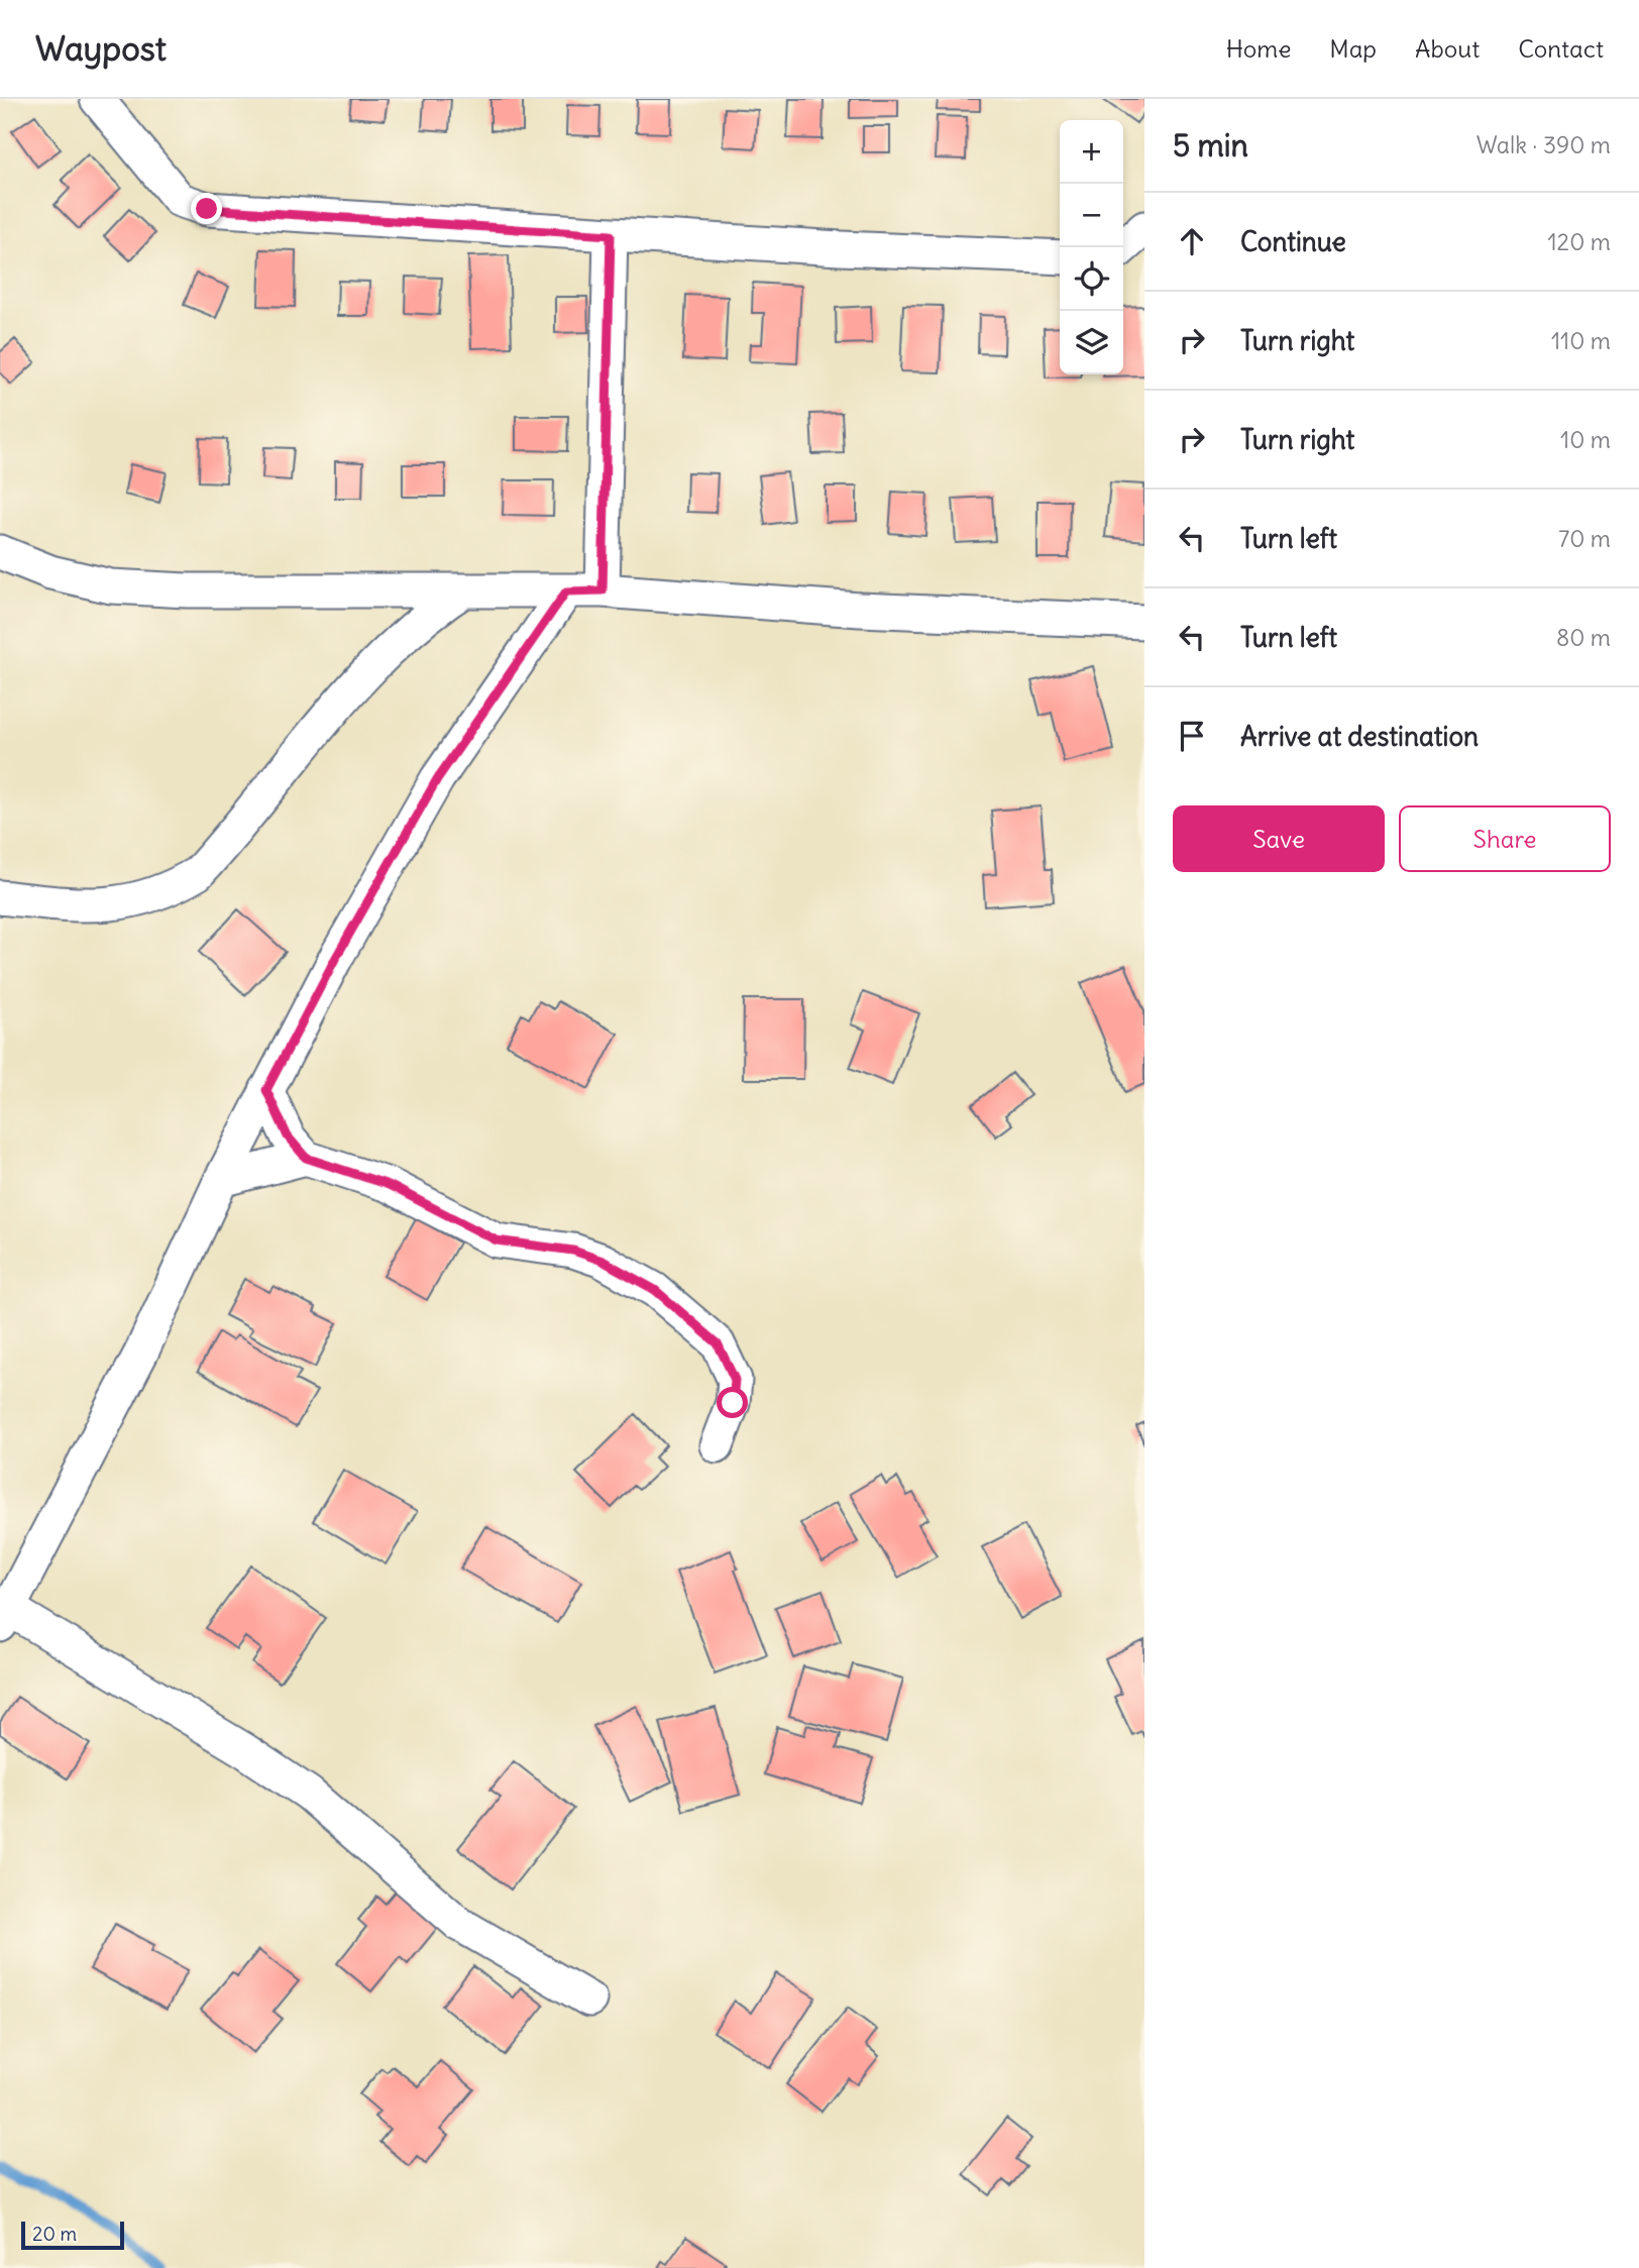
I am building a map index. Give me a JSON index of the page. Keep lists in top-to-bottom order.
{
  "scale_bar": "20 m",
  "page": {
    "header": "Waypost",
    "nav": [
      "Home",
      "Map",
      "About",
      "Contact"
    ],
    "heading": ["5 min", "Walk · 390 m"],
    "map_buttons": ["+", "−"],
    "list": [
      ["Continue", "120 m"],
      ["Turn right", "110 m"],
      ["Turn right", "10 m"],
      ["Turn left", "70 m"],
      ["Turn left", "80 m"],
      "Arrive at destination"
    ],
    "buttons": ["Save", "Share"],
    "scale": "20 m"
  }
}
